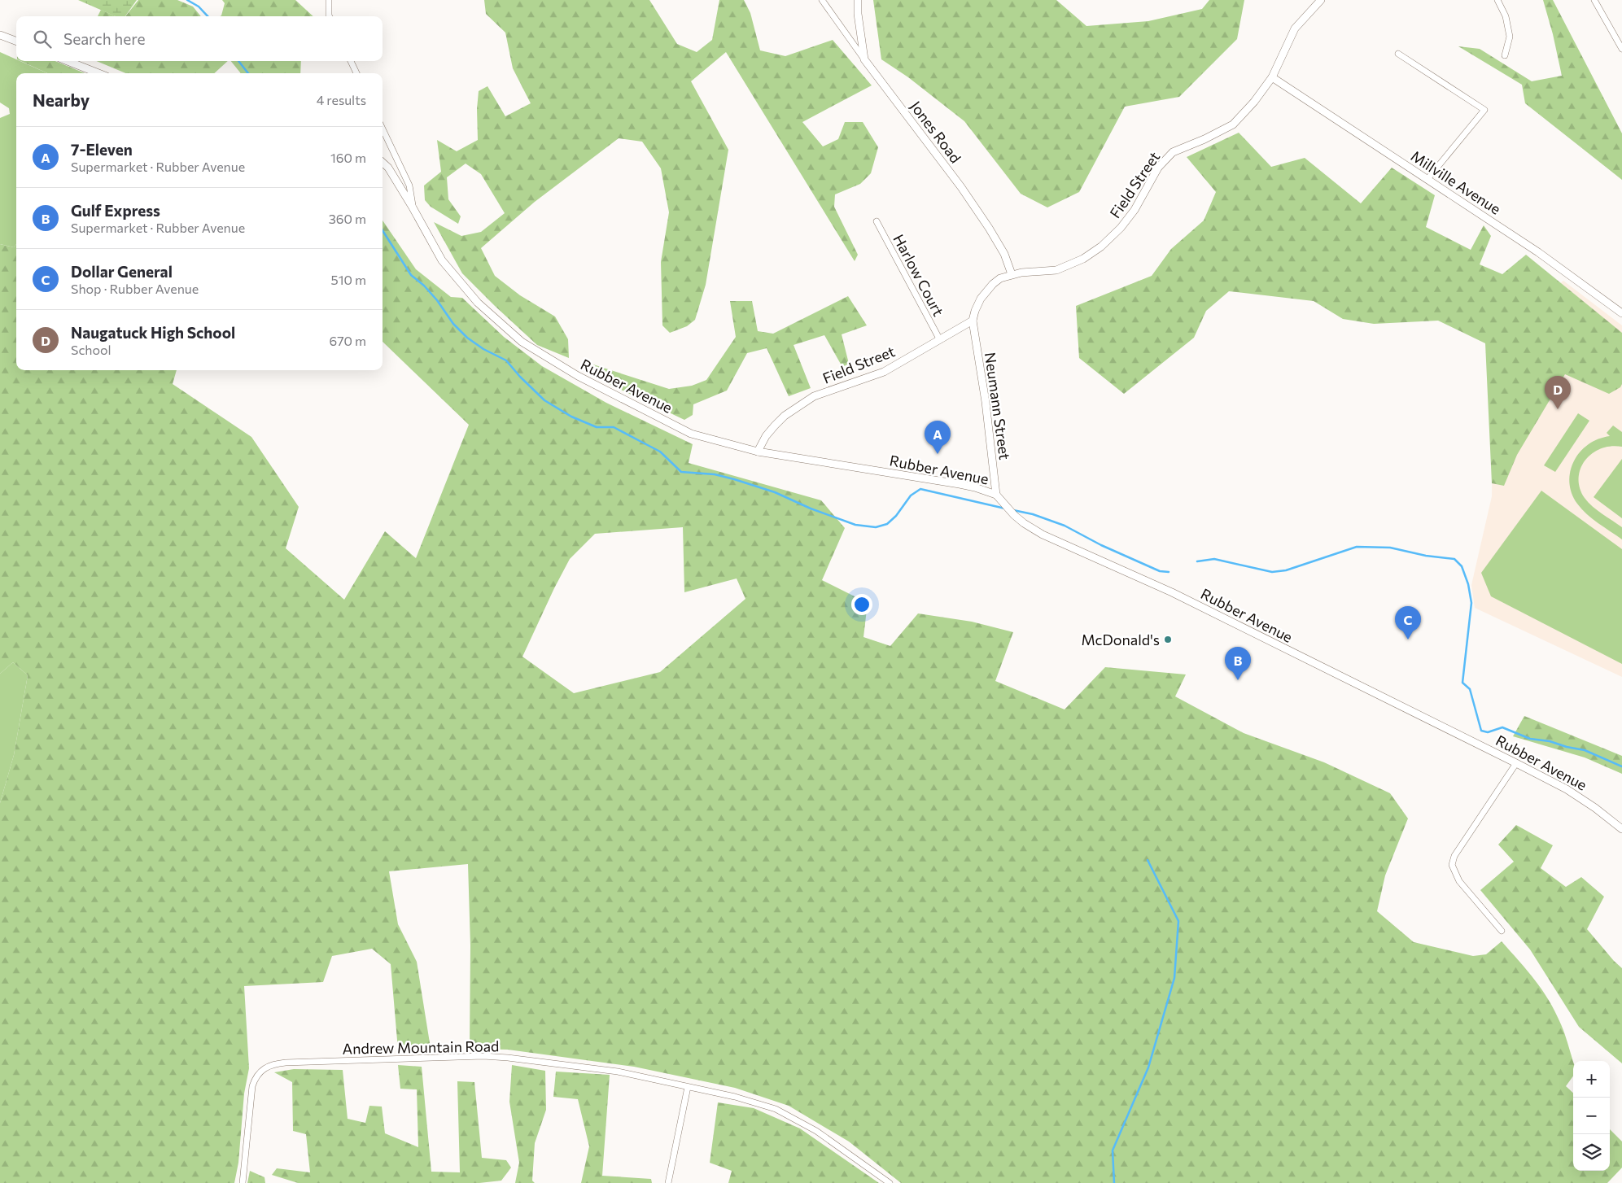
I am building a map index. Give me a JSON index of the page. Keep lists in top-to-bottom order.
{
  "streets": {
    "street": [
      "Jones Road",
      "Millville Avenue",
      "Field Street",
      "Harlow Court",
      "Rubber Avenue",
      "Neumann Street",
      "Andrew Mountain Road"
    ]
  },
  "crossings": [
    ["Jones Road", "Field Street"],
    ["Millville Avenue", "Field Street"],
    ["Field Street", "Harlow Court"],
    ["Field Street", "Rubber Avenue"],
    ["Field Street", "Neumann Street"],
    ["Rubber Avenue", "Neumann Street"]
  ],
  "places": ["McDonald's"],
  "page": {
    "search": "Search here",
    "heading": ["Nearby", "4 results"],
    "list": [
      {
        "mark": "A",
        "name": "7-Eleven",
        "note": "Supermarket · Rubber Avenue",
        "value": "160 m"
      },
      {
        "mark": "B",
        "name": "Gulf Express",
        "note": "Supermarket · Rubber Avenue",
        "value": "360 m"
      },
      {
        "mark": "C",
        "name": "Dollar General",
        "note": "Shop · Rubber Avenue",
        "value": "510 m"
      },
      {
        "mark": "D",
        "name": "Naugatuck High School",
        "note": "School",
        "value": "670 m"
      }
    ],
    "pins": [
      "D",
      "A",
      "C",
      "B"
    ],
    "map_buttons": ["+", "−"]
  }
}
